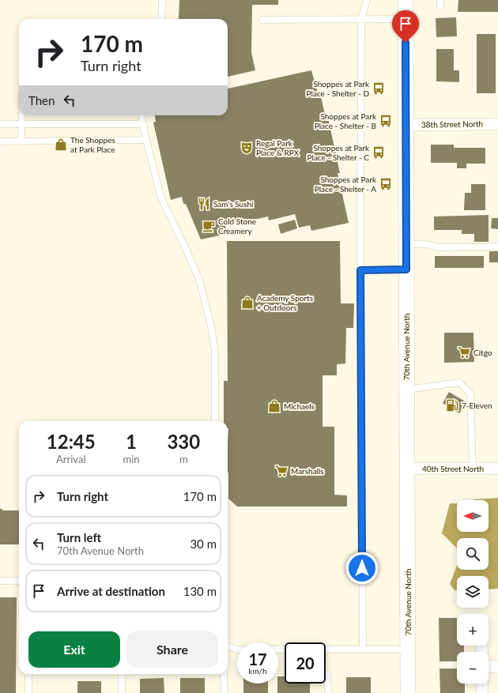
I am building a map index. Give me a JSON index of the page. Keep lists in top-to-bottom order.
{
  "streets": {
    "street": ["38th Street North", "70th Avenue North", "40th Street North"]
  },
  "crossings": [
    ["38th Street North", "70th Avenue North"],
    ["70th Avenue North", "40th Street North"]
  ],
  "places": {
    "bus stop": [
      "Shoppes at Park Place - Shelter - D",
      "Shoppes at Park Place - Shelter - B",
      "Shoppes at Park Place - Shelter - C",
      "Shoppes at Park Place - Shelter - A"
    ],
    "shop": ["The Shoppes at Park Place", "Academy Sports + Outdoors", "Michaels"],
    "theatre": ["Regal Park Place & RPX"],
    "restaurant": ["Sam's Sushi"],
    "cafe": ["Cold Stone Creamery"],
    "supermarket": ["Citgo", "Marshalls"],
    "fuel station": ["7-Eleven"]
  },
  "north": "left",
  "page": {
    "turn": ["170 m", "Turn right"],
    "then": "Then",
    "eta": [
      "12:45",
      "Arrival",
      "1",
      "min",
      "330",
      "m"
    ],
    "list": [
      {
        "name": "Turn right",
        "value": "170 m"
      },
      {
        "name": "Turn left",
        "note": "70th Avenue North",
        "value": "30 m"
      },
      {
        "name": "Arrive at destination",
        "value": "130 m"
      }
    ],
    "map_buttons": ["+", "−"],
    "buttons": ["Exit", "Share"],
    "speed": "17 km/h",
    "limit": "20"
  }
}
